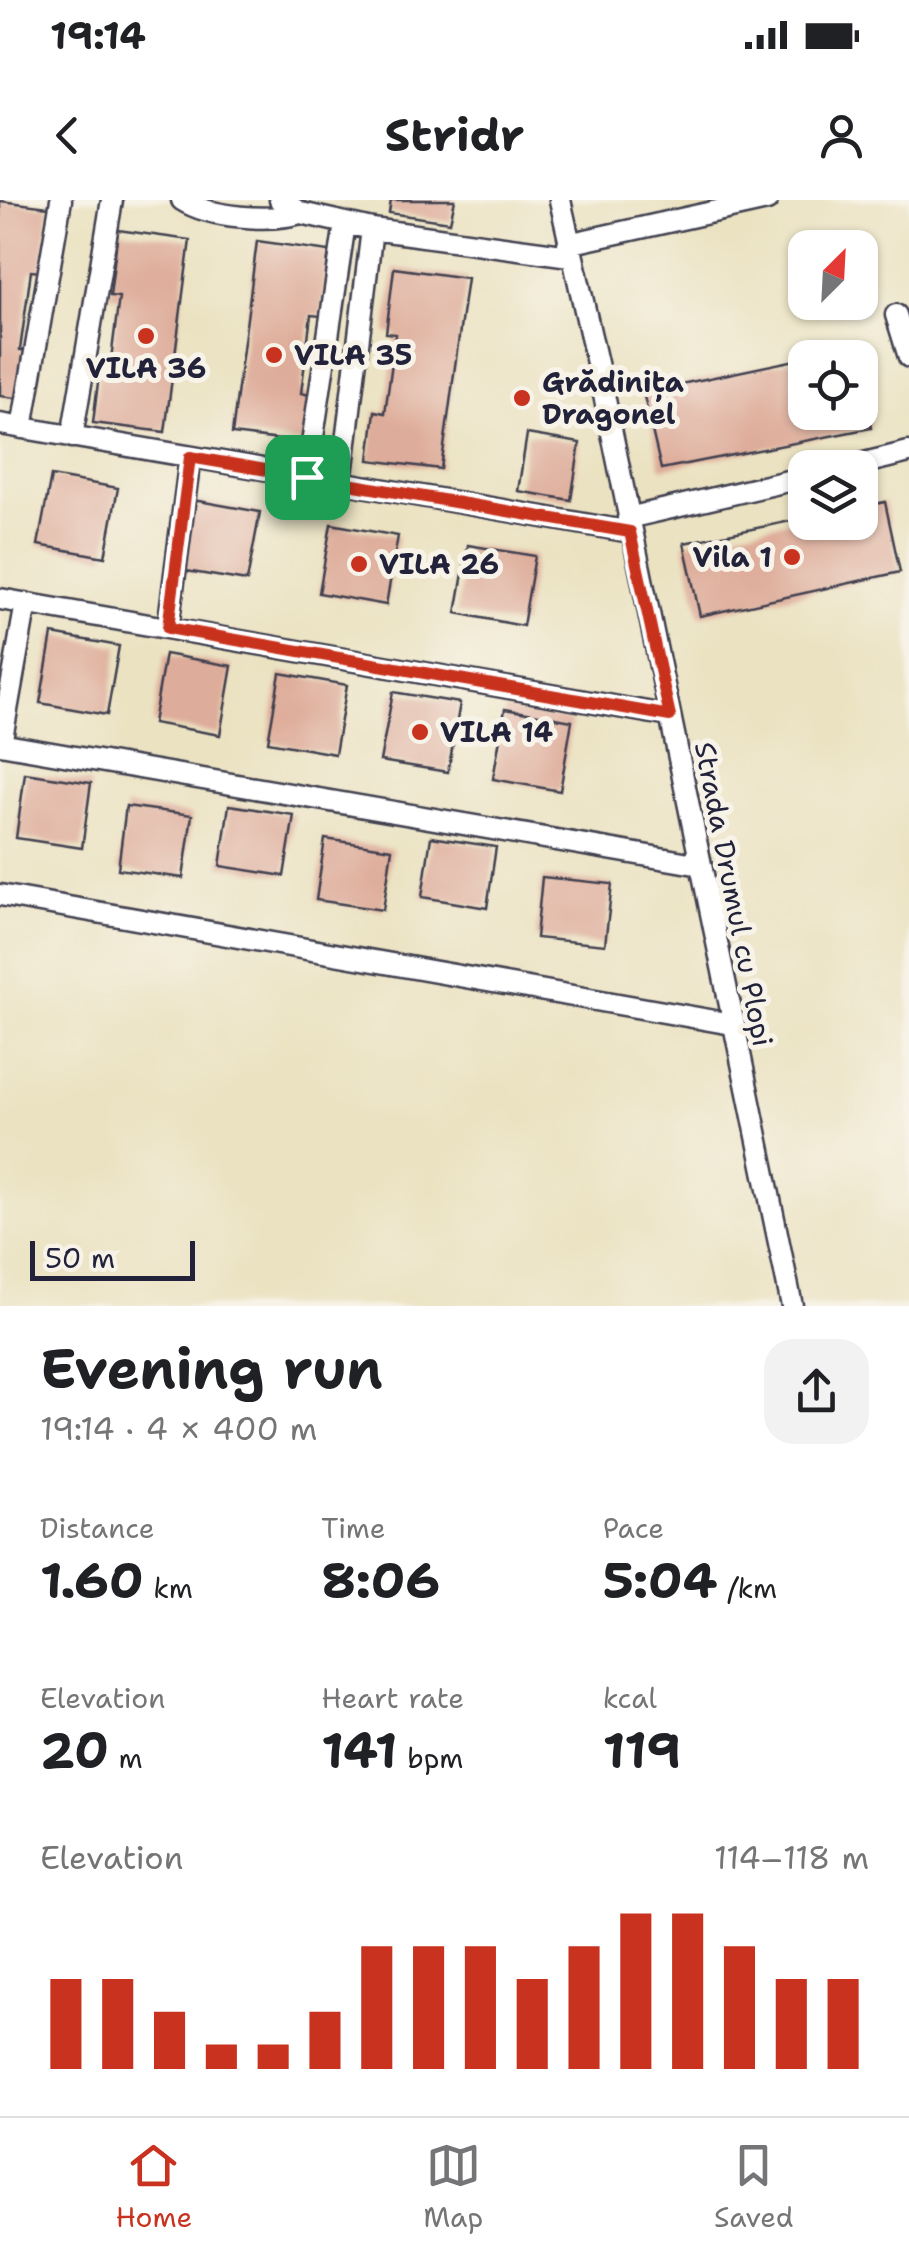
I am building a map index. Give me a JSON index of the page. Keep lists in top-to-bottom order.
{
  "streets": {
    "street": ["Strada Drumul cu Plopi"]
  },
  "places": [
    "VILA 36",
    "VILA 35",
    "Grădinița Dragonel",
    "Vila 1",
    "VILA 26",
    "VILA 14"
  ],
  "scale_bar": "50 m",
  "north": "top right",
  "page": {
    "status": "19:14",
    "header": "Stridr",
    "scale": "50 m",
    "heading": ["Evening run", "19:14 · 4 × 400 m"],
    "stats": [
      ["Distance", "1.60 km"],
      ["Time", "8:06"],
      ["Pace", "5:04 /km"],
      ["Elevation", "20 m"],
      ["Heart rate", "141 bpm"],
      ["kcal", "119"]
    ],
    "chart": ["Elevation", "114–118 m"],
    "tabs": ["Home", "Map", "Saved"]
  }
}
